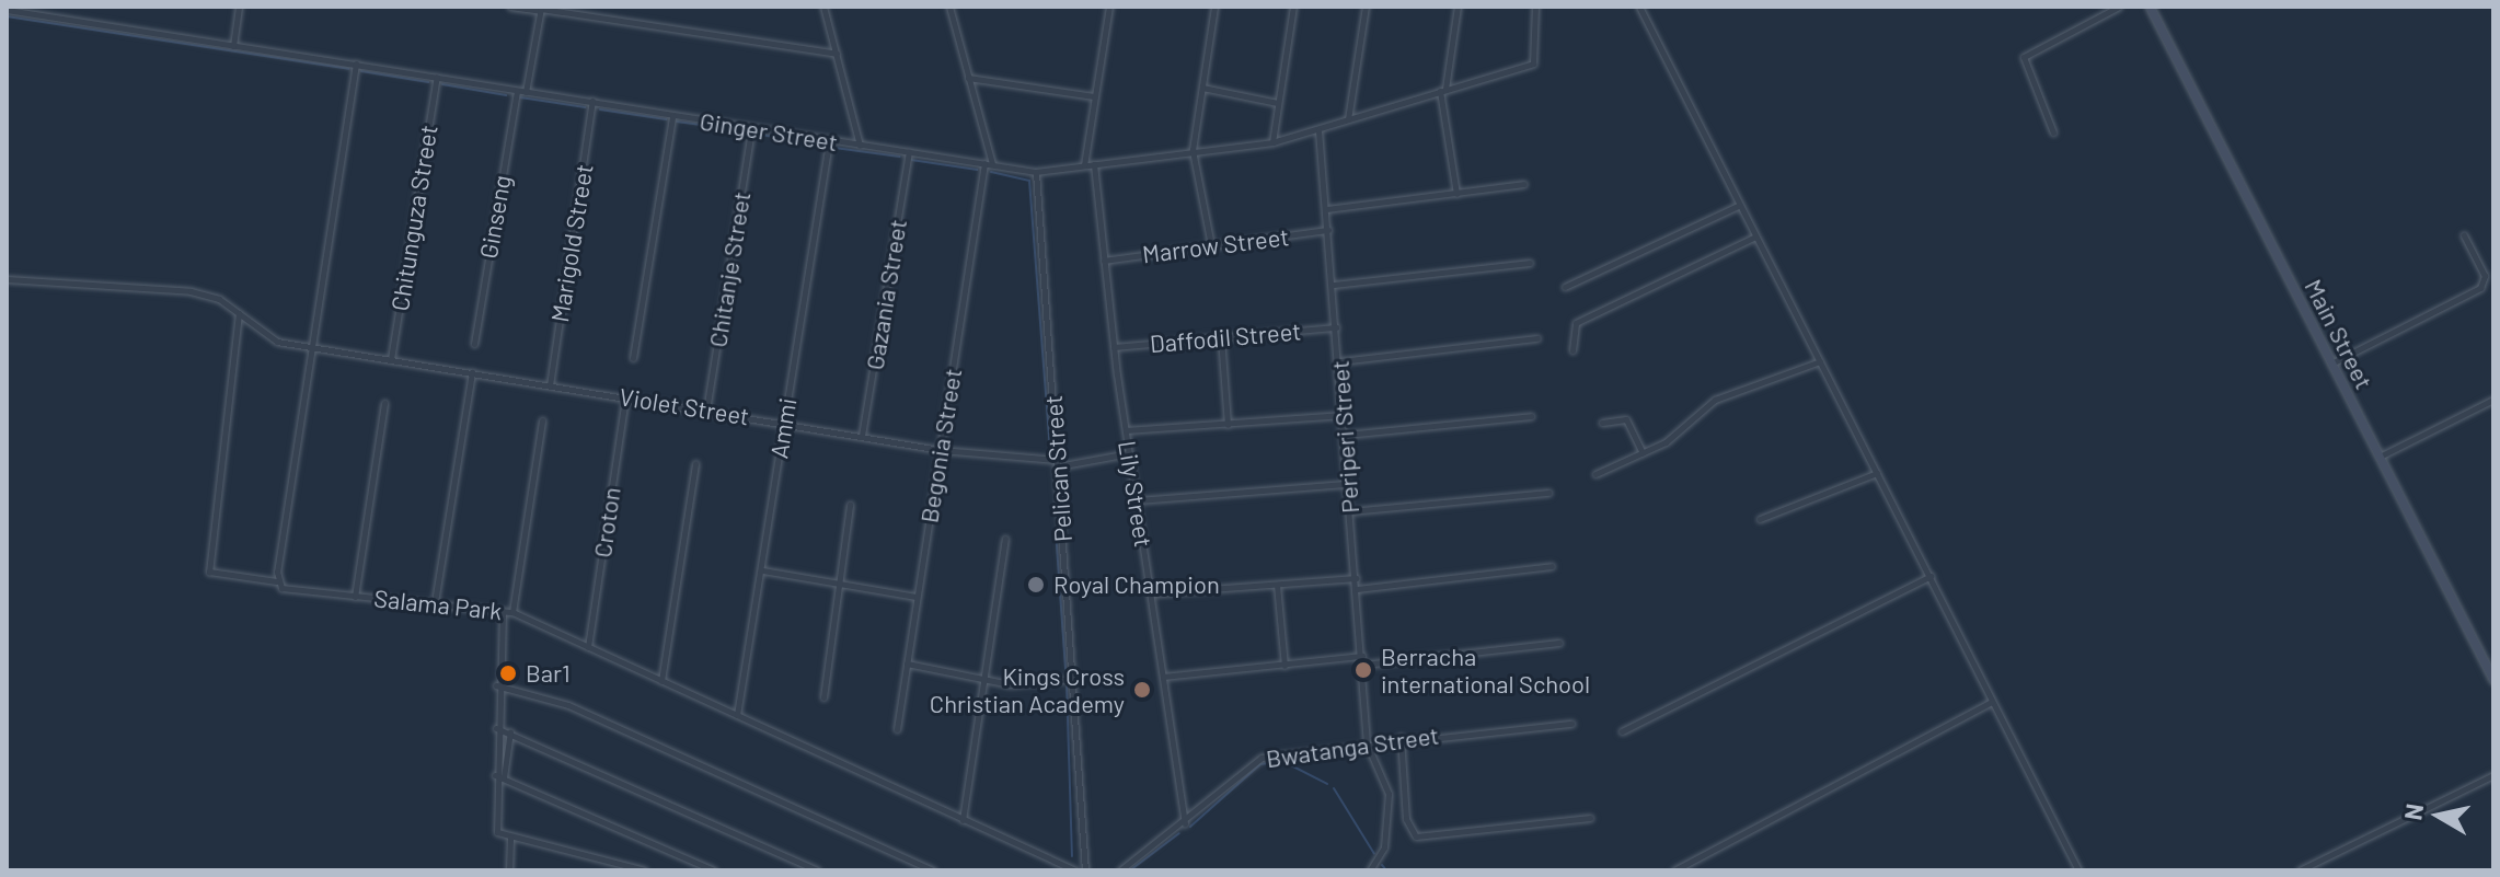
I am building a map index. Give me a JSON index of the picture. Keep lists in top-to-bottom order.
{
  "streets": {
    "main road": ["Main Street"],
    "street": [
      "Ginger Street",
      "Ginseng",
      "Chitunguza Street",
      "Marigold Street",
      "Marrow Street",
      "Chitanje Street",
      "Gazania Street",
      "Daffodil Street",
      "Violet Street",
      "Ammi",
      "Periperi Street",
      "Begonia Street",
      "Pelican Street",
      "Lily Street",
      "Croton",
      "Salama Park",
      "Bwatanga Street"
    ]
  },
  "crossings": [
    ["Ginger Street", "Ginseng"],
    ["Ginger Street", "Chitunguza Street"],
    ["Ginger Street", "Marigold Street"],
    ["Ginger Street", "Chitanje Street"],
    ["Ginger Street", "Gazania Street"],
    ["Ginger Street", "Ammi"],
    ["Ginger Street", "Periperi Street"],
    ["Ginger Street", "Begonia Street"],
    ["Ginger Street", "Pelican Street"],
    ["Ginger Street", "Lily Street"],
    ["Chitunguza Street", "Violet Street"],
    ["Marigold Street", "Violet Street"],
    ["Marrow Street", "Periperi Street"],
    ["Marrow Street", "Lily Street"],
    ["Chitanje Street", "Violet Street"],
    ["Gazania Street", "Violet Street"],
    ["Daffodil Street", "Periperi Street"],
    ["Daffodil Street", "Lily Street"],
    ["Violet Street", "Ammi"],
    ["Violet Street", "Begonia Street"],
    ["Violet Street", "Pelican Street"],
    ["Violet Street", "Lily Street"],
    ["Violet Street", "Croton"],
    ["Violet Street", "Salama Park"],
    ["Ammi", "Salama Park"],
    ["Periperi Street", "Bwatanga Street"],
    ["Lily Street", "Bwatanga Street"],
    ["Croton", "Salama Park"]
  ],
  "places": [
    "Royal Champion",
    "Berracha international School",
    "Bar1",
    "Kings Cross Christian Academy"
  ],
  "north": "left"
}
